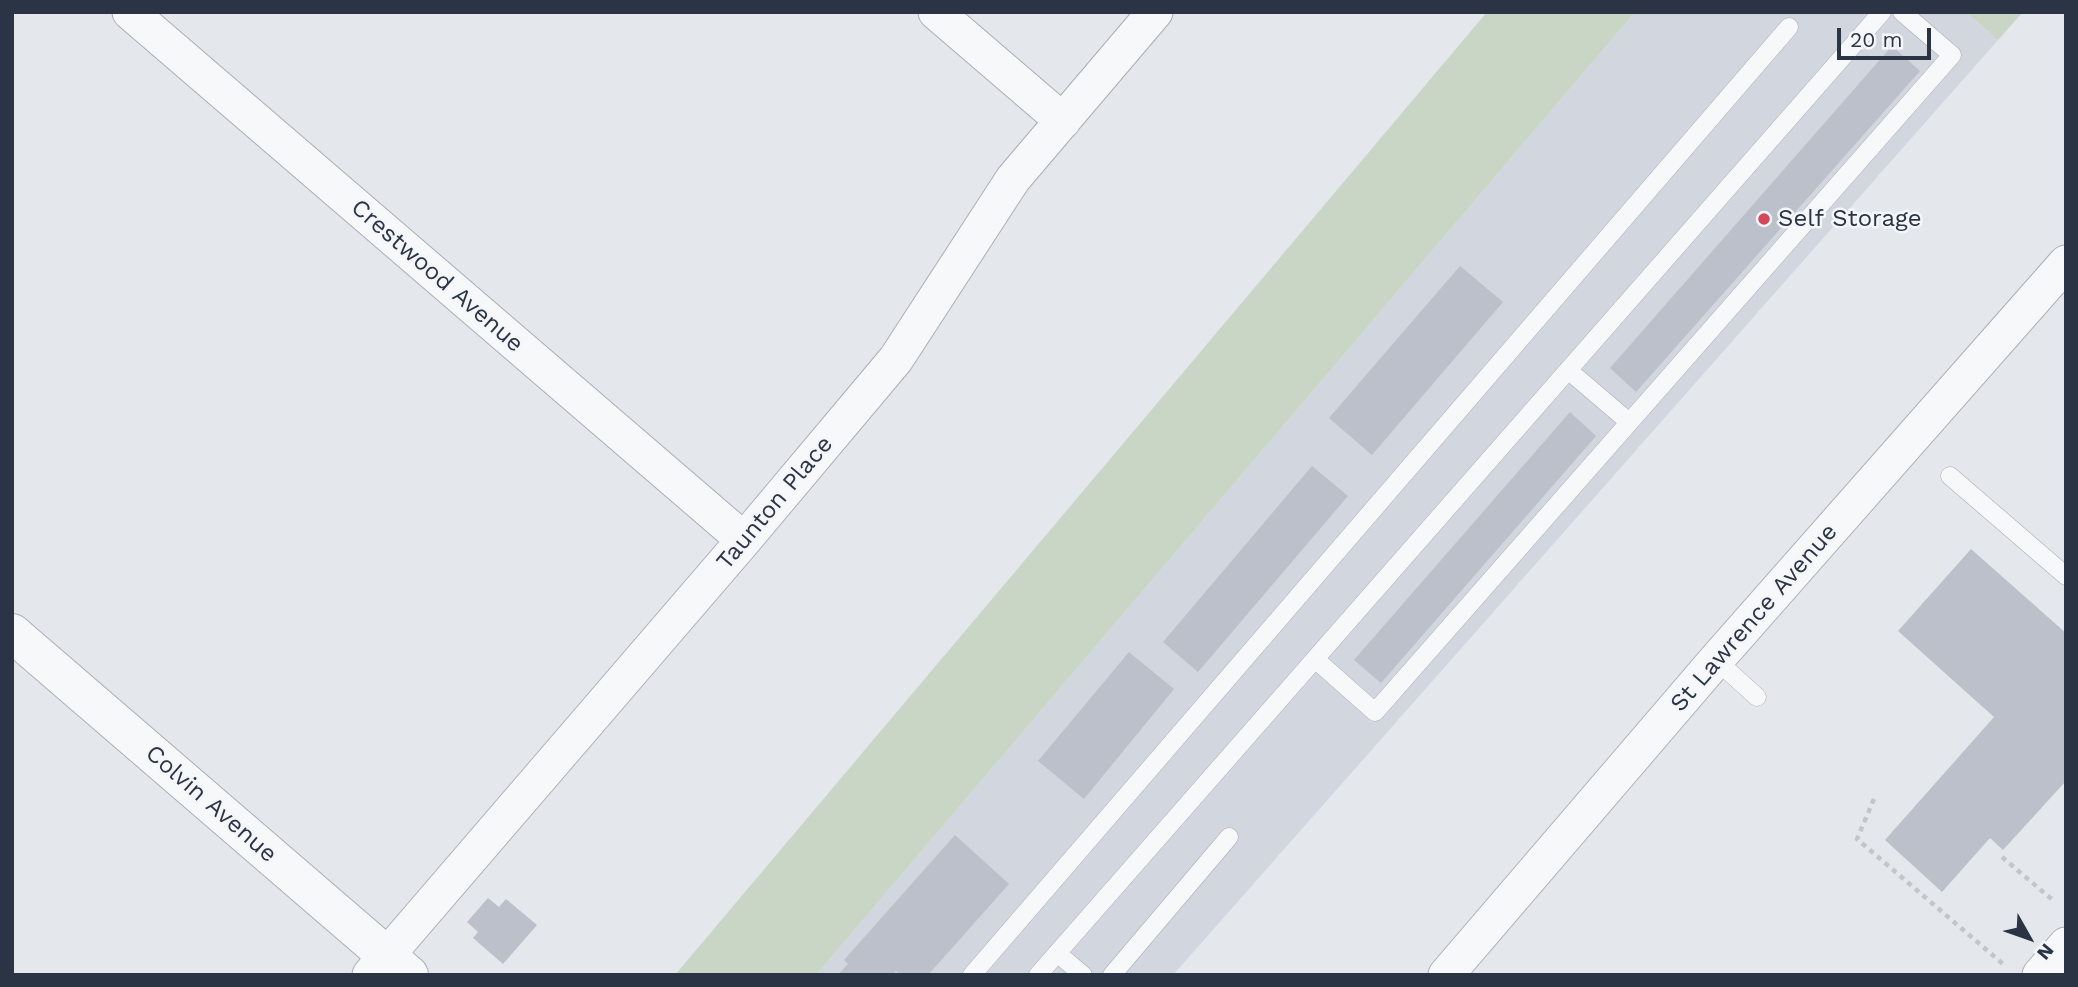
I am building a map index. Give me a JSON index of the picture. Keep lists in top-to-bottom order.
{
  "streets": {
    "street": [
      "Crestwood Avenue",
      "Taunton Place",
      "St Lawrence Avenue",
      "Colvin Avenue"
    ]
  },
  "crossings": [
    ["Crestwood Avenue", "Taunton Place"],
    ["Taunton Place", "Colvin Avenue"]
  ],
  "places": ["Self Storage"],
  "scale_bar": "20 m",
  "north": "bottom right"
}
